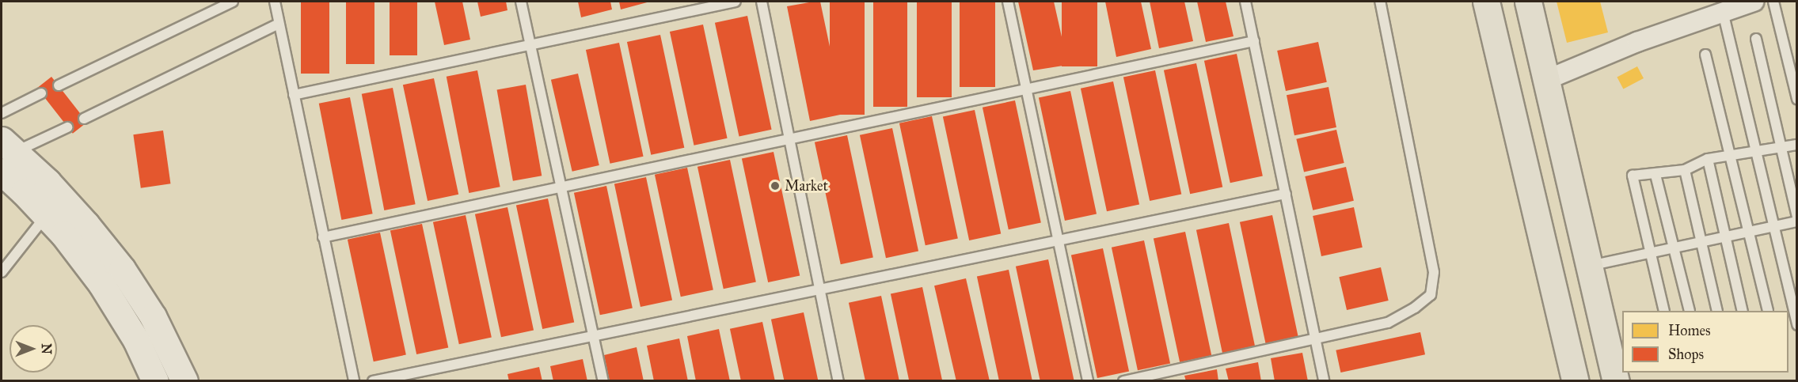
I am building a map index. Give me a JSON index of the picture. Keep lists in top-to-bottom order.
{
  "places": ["Market"],
  "legend": ["Homes", "Shops"],
  "north": "right"
}
